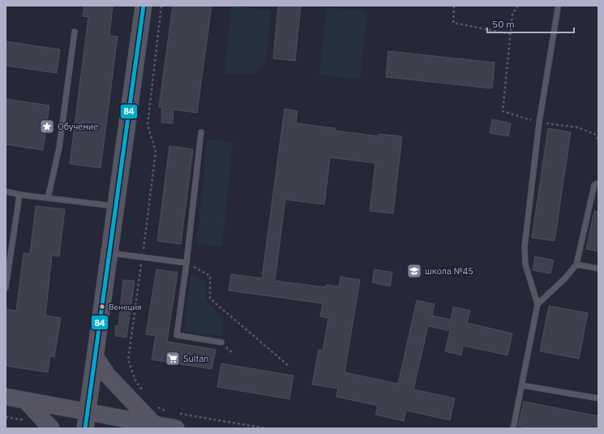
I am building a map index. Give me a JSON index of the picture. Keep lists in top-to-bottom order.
{
  "places": {
    "place": ["Обучение"],
    "school or university": ["школа №45"],
    "other": ["Венеция"],
    "supermarket": ["Sultan"]
  },
  "lines": ["transit line 84"],
  "scale_bar": "50 m"
}
